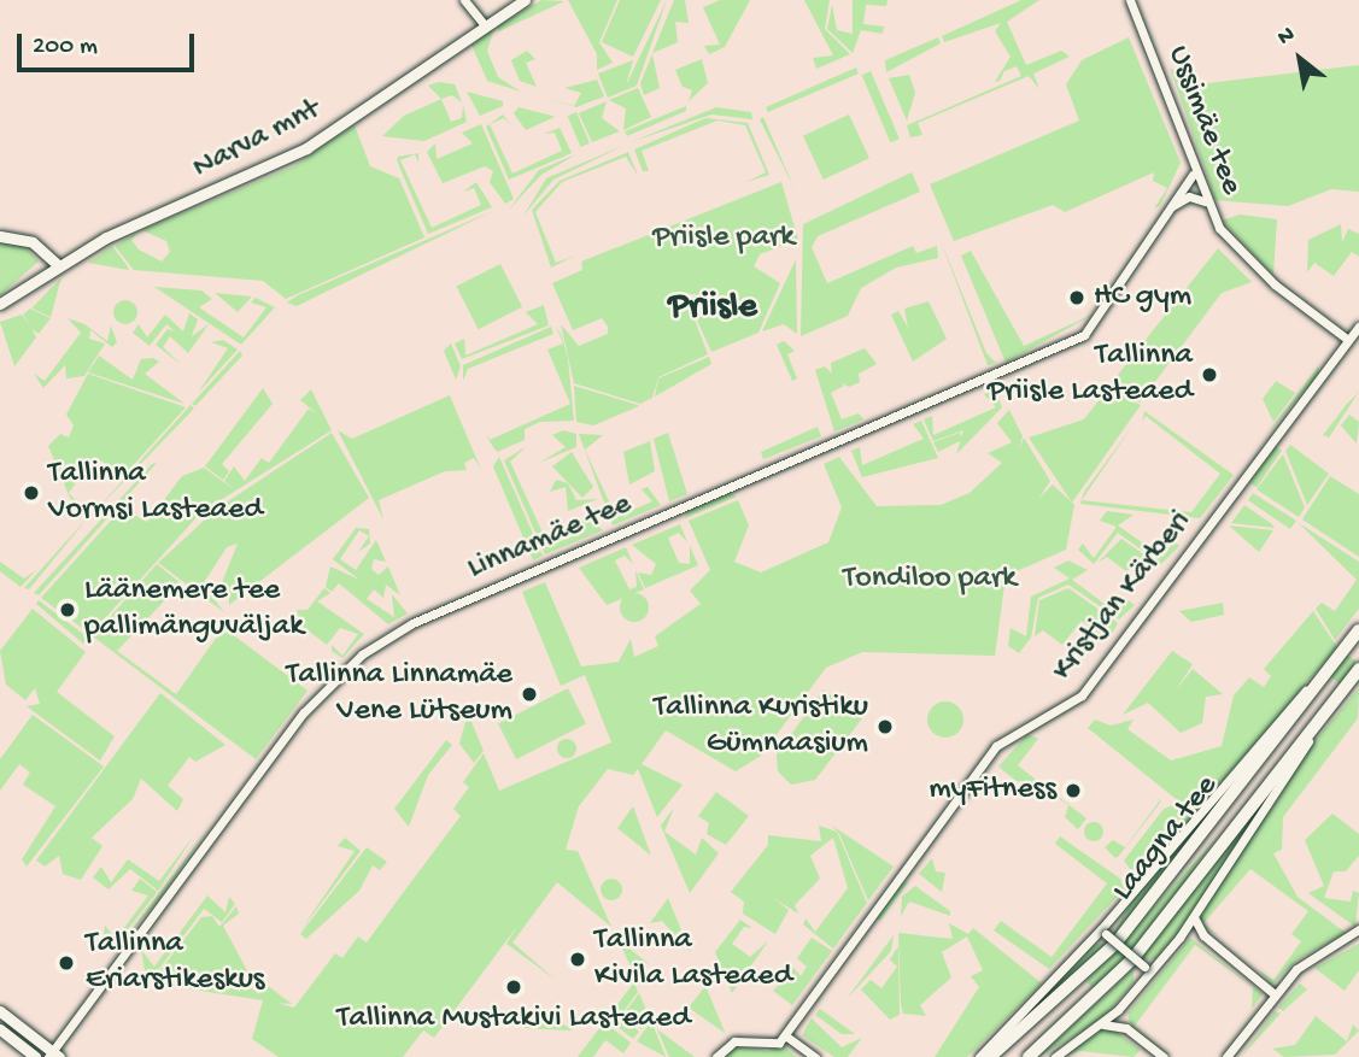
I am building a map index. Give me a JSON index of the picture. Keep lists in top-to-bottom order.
{
  "streets": {
    "main road": ["Narva mnt", "Laagna tee"],
    "street": ["Ussimäe tee", "Linnamäe tee", "Kristjan Kärberi"]
  },
  "crossings": [
    ["Ussimäe tee", "Linnamäe tee"],
    ["Ussimäe tee", "Kristjan Kärberi"]
  ],
  "districts": ["Priisle"],
  "parks": ["Priisle park", "Tondiloo park"],
  "places": [
    "HC gym",
    "Tallinna Priisle Lasteaed",
    "Tallinna Vormsi Lasteaed",
    "Läänemere tee pallimänguväljak",
    "Tallinna Linnamäe Vene Lütseum",
    "Tallinna Kuristiku Gümnaasium",
    "myFitness",
    "Tallinna Kivila Lasteaed",
    "Tallinna Eriarstikeskus",
    "Tallinna Mustakivi Lasteaed"
  ],
  "scale_bar": "200 m",
  "north": "top left"
}
